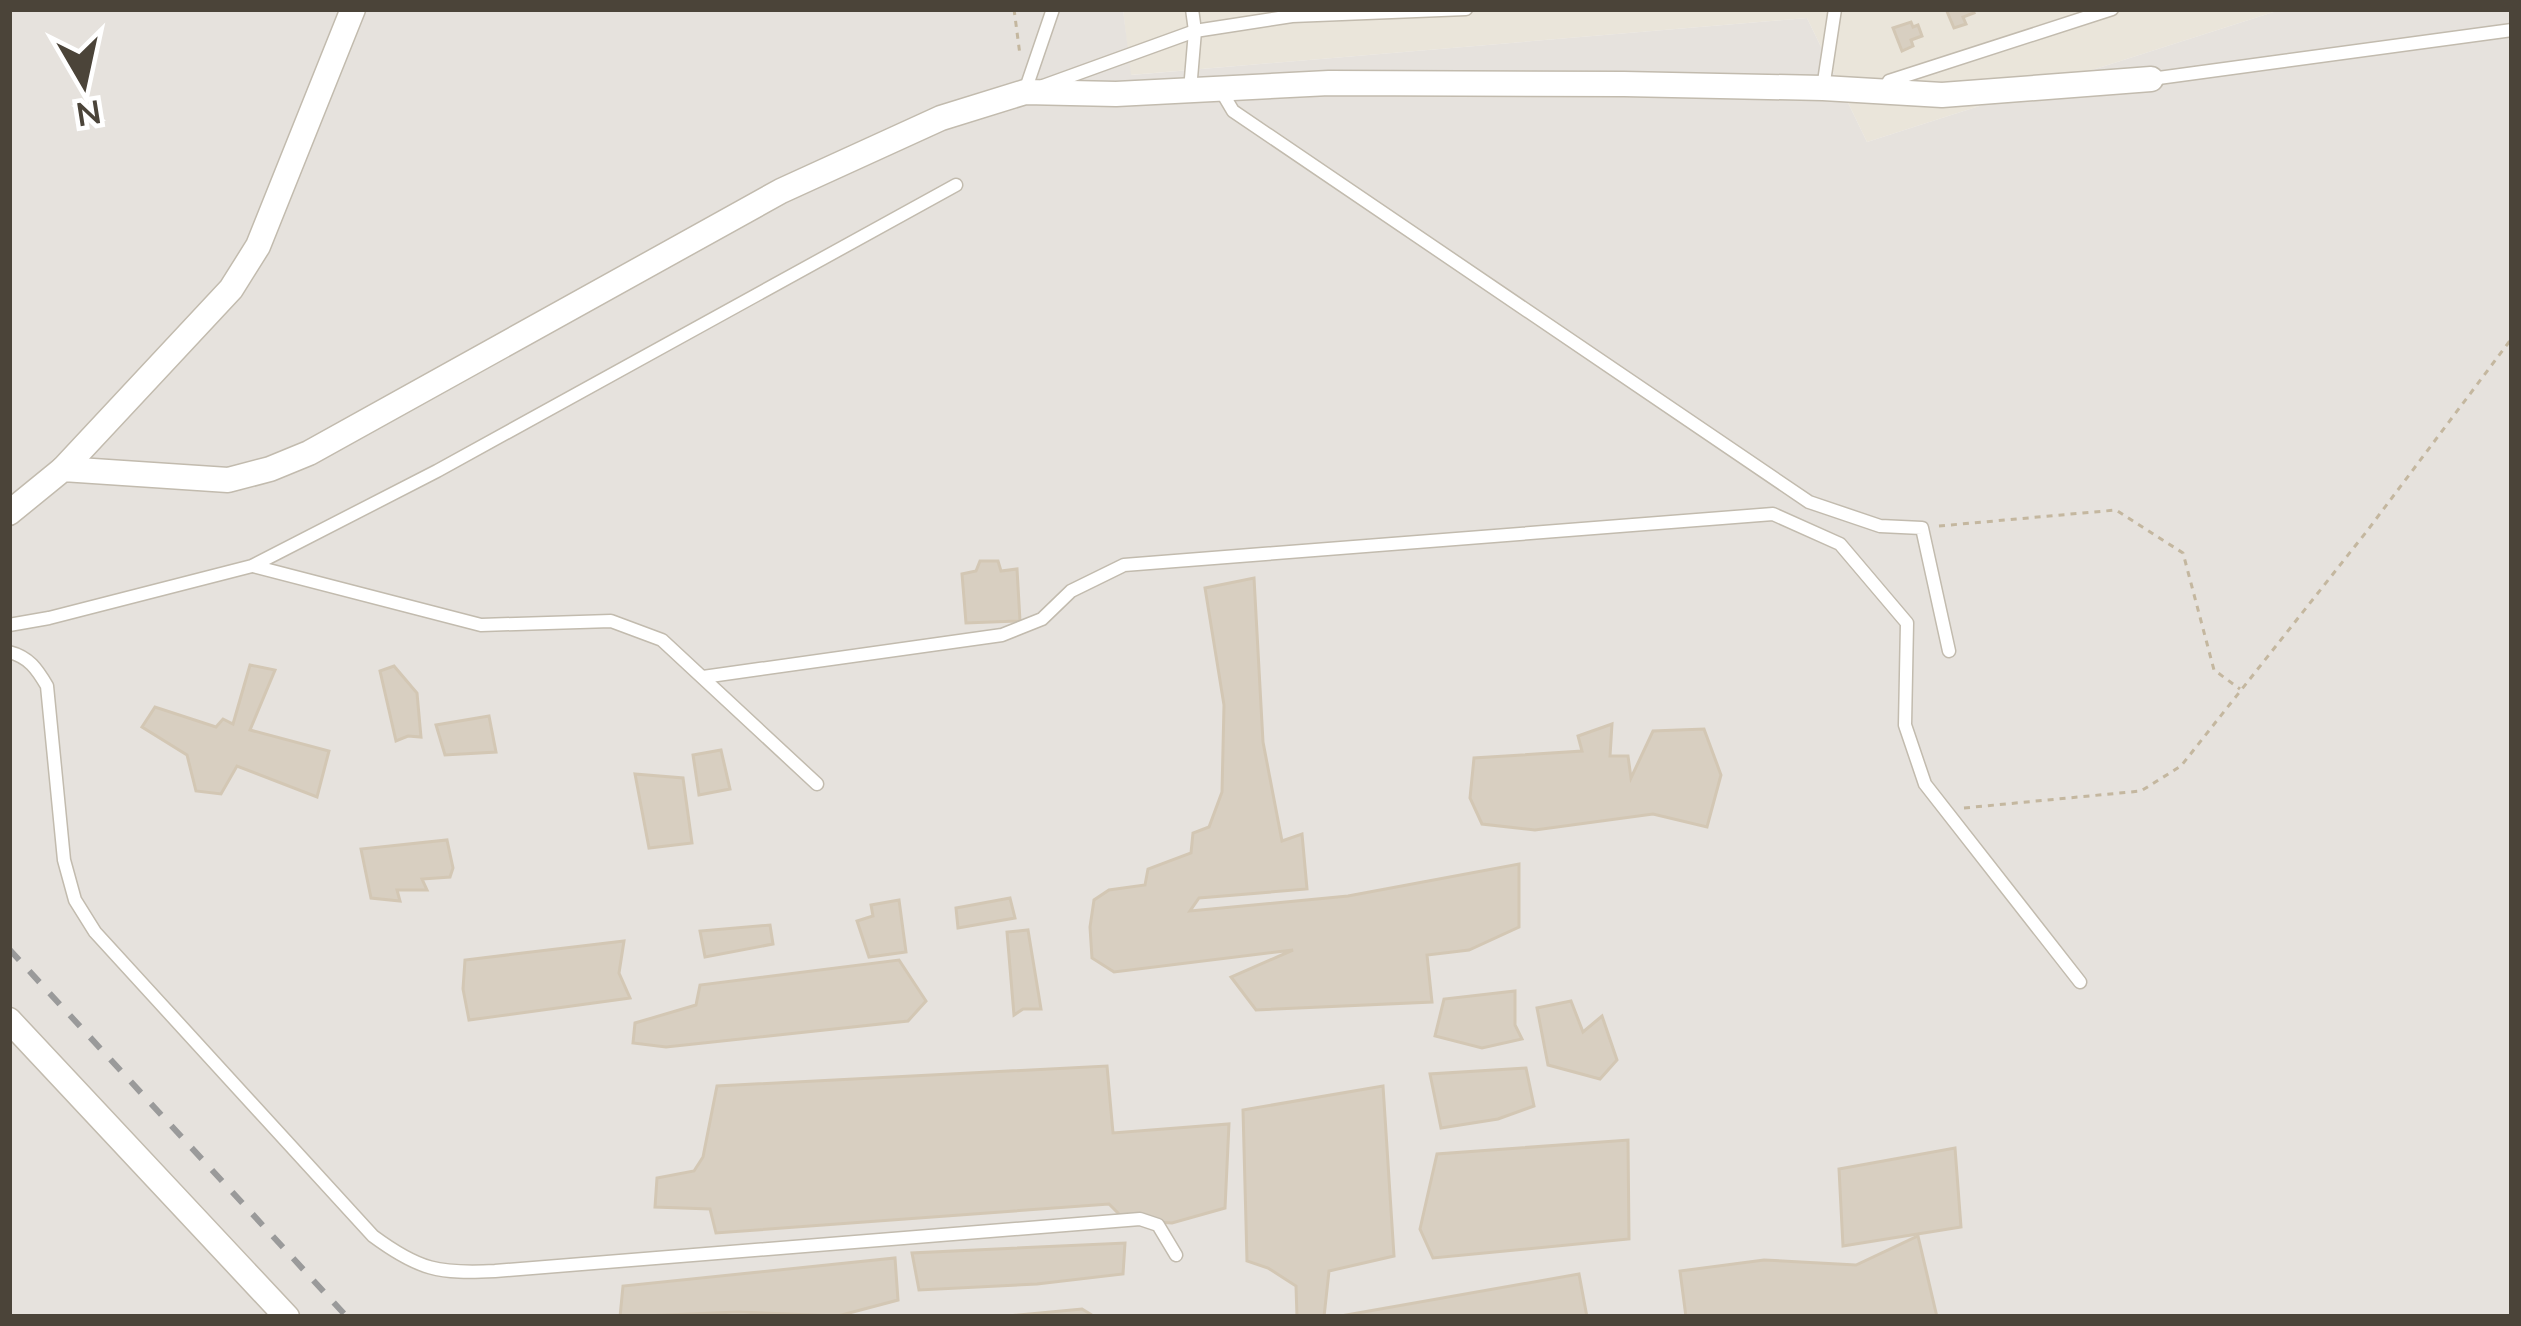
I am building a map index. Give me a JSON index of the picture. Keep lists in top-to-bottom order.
{
  "north": "bottom"
}
